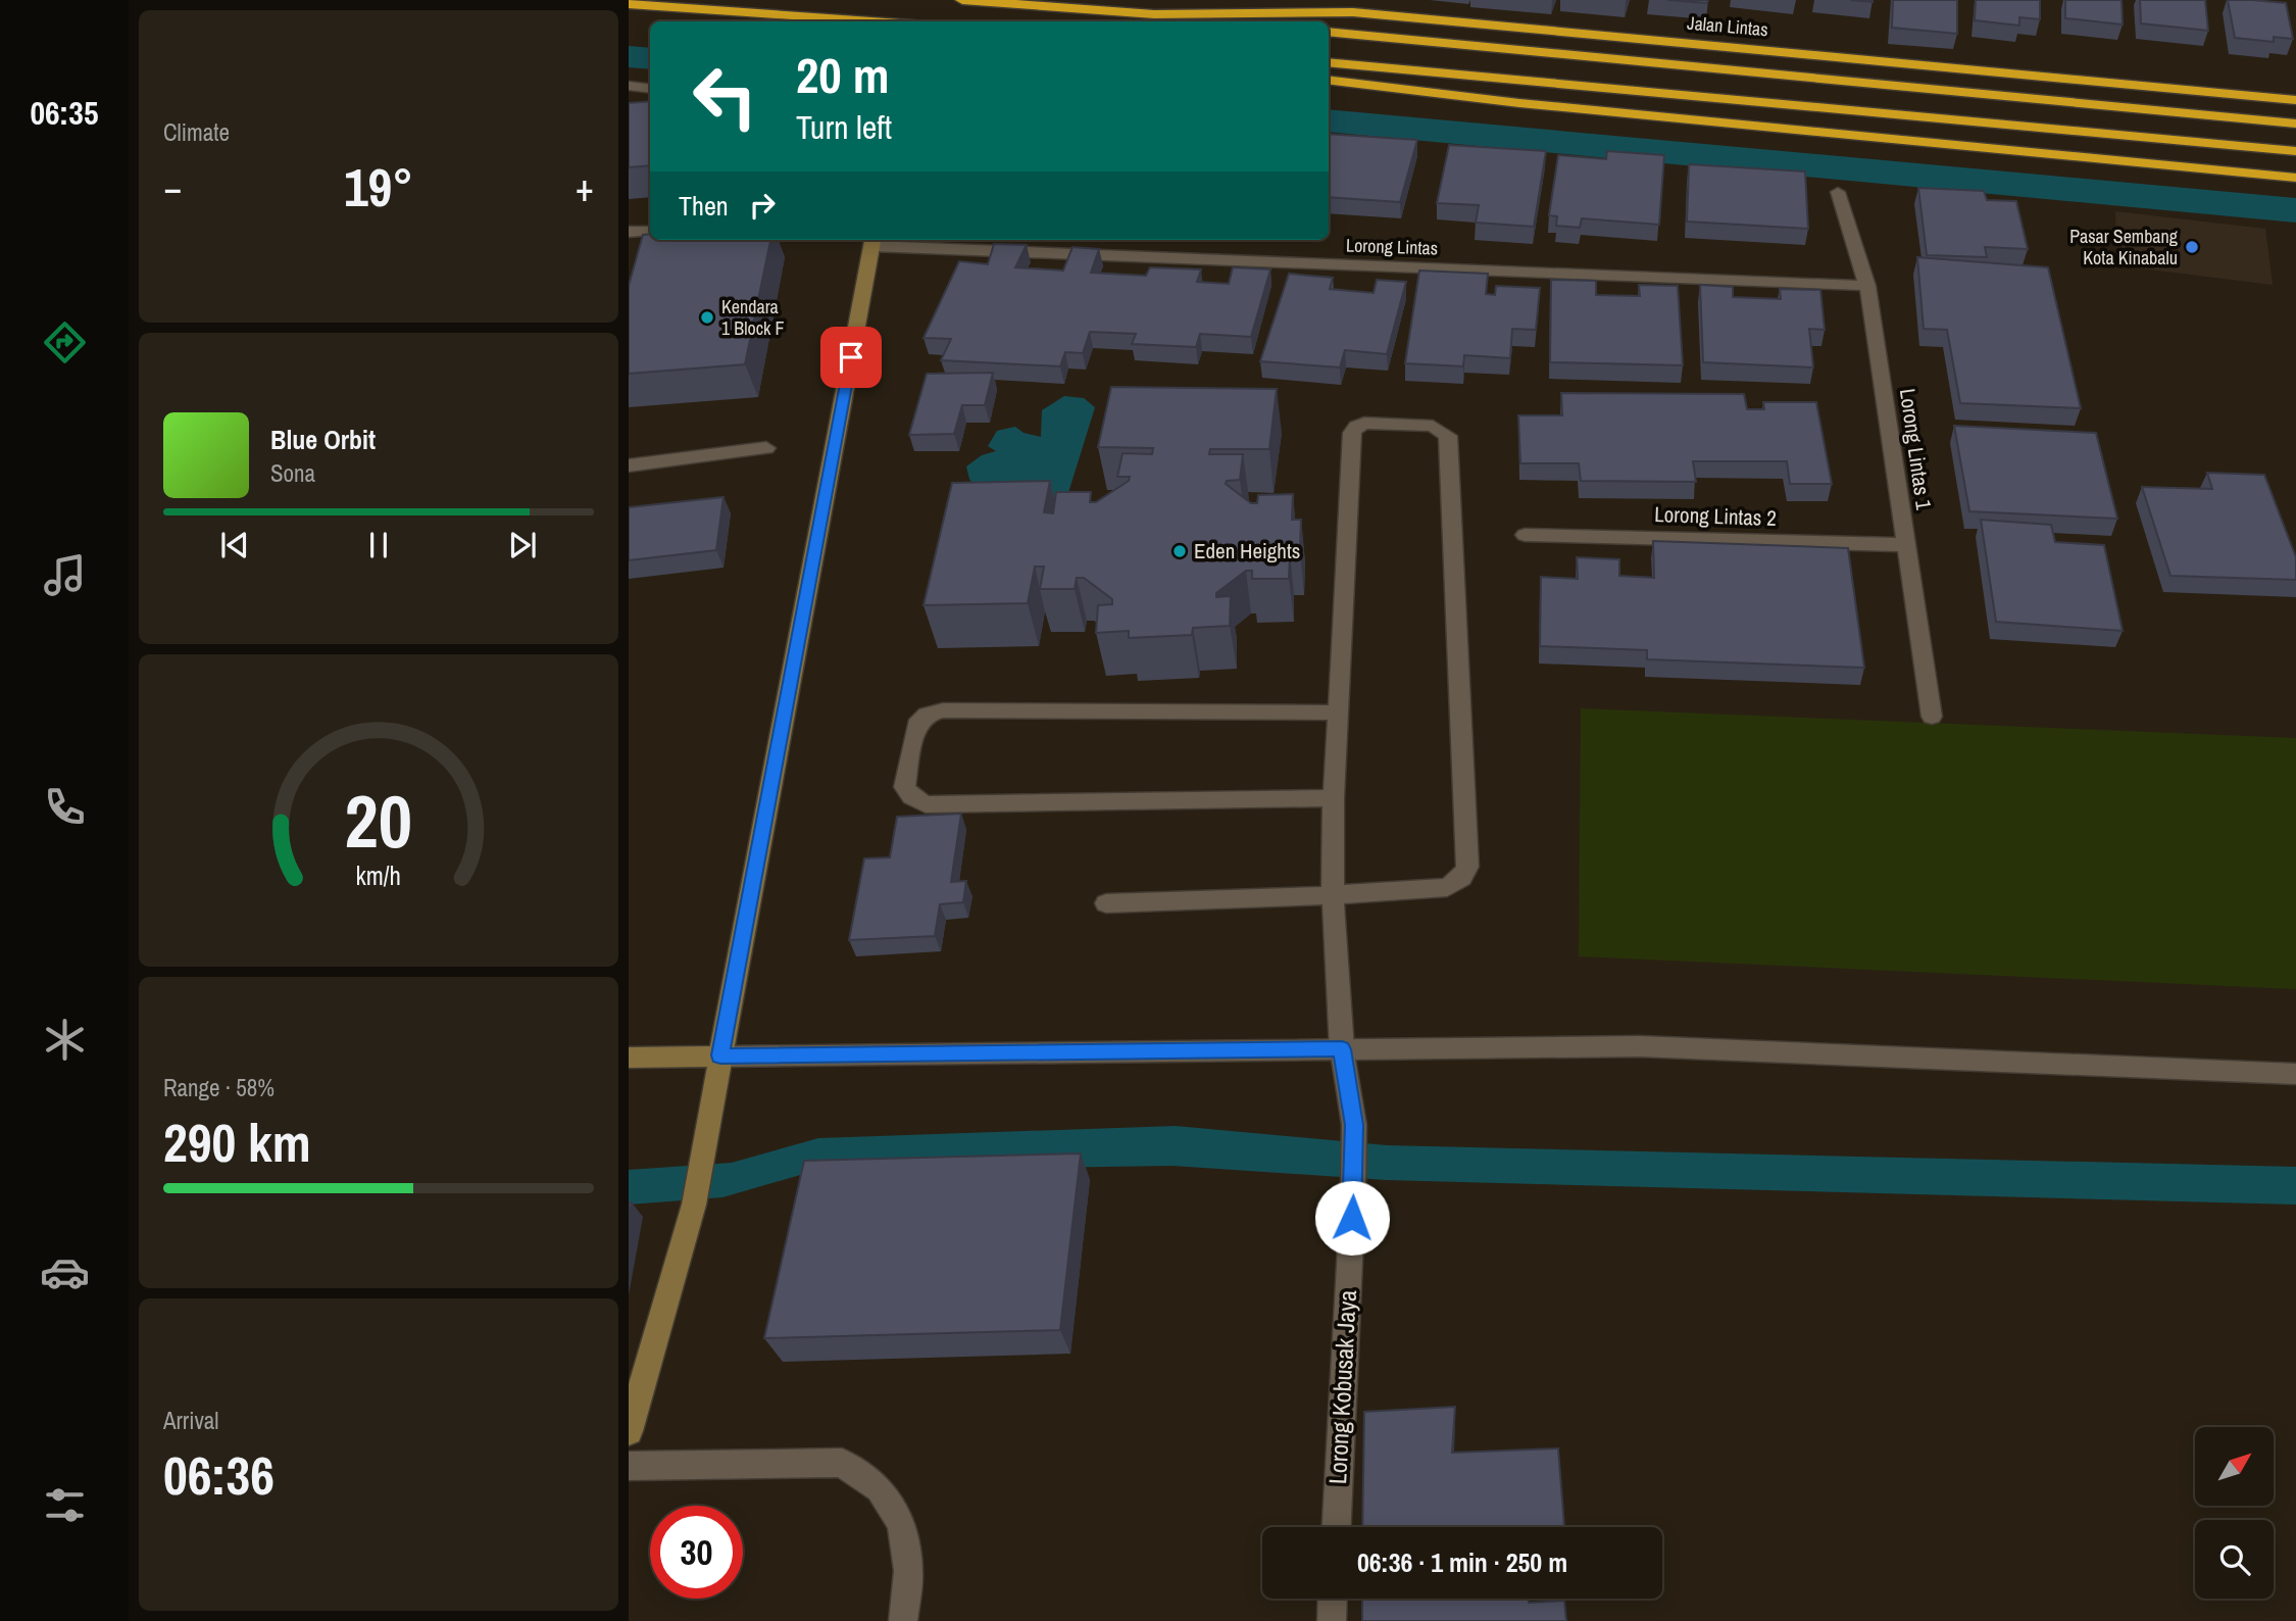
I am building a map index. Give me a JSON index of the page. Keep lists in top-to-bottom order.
{
  "streets": {
    "highway": ["Jalan Lintas"],
    "street": [
      "Lorong Lintas",
      "Lorong Lintas 1",
      "Lorong Lintas 2",
      "Lorong Kobusak Jaya"
    ]
  },
  "crossings": [
    ["Lorong Lintas", "Lorong Lintas 1"],
    ["Lorong Lintas 1", "Lorong Lintas 2"]
  ],
  "places": ["Pasar Sembang Kota Kinabalu", "Kendara 1 Block F", "Eden Heights"],
  "north": "top right",
  "page": {
    "tabs": "06:35",
    "tile": [
      "Climate",
      ["Range · 58%", "290 km"],
      ["Arrival", "06:36"]
    ],
    "turn": ["20 m", "Turn left"],
    "heat": ["−", "19°", "+"],
    "then": "Then",
    "song": ["Blue Orbit", "Sona"],
    "limit": "30",
    "trip": "06:36 · 1 min · 250 m",
    "gauge": ["20", "km/h"]
  }
}
